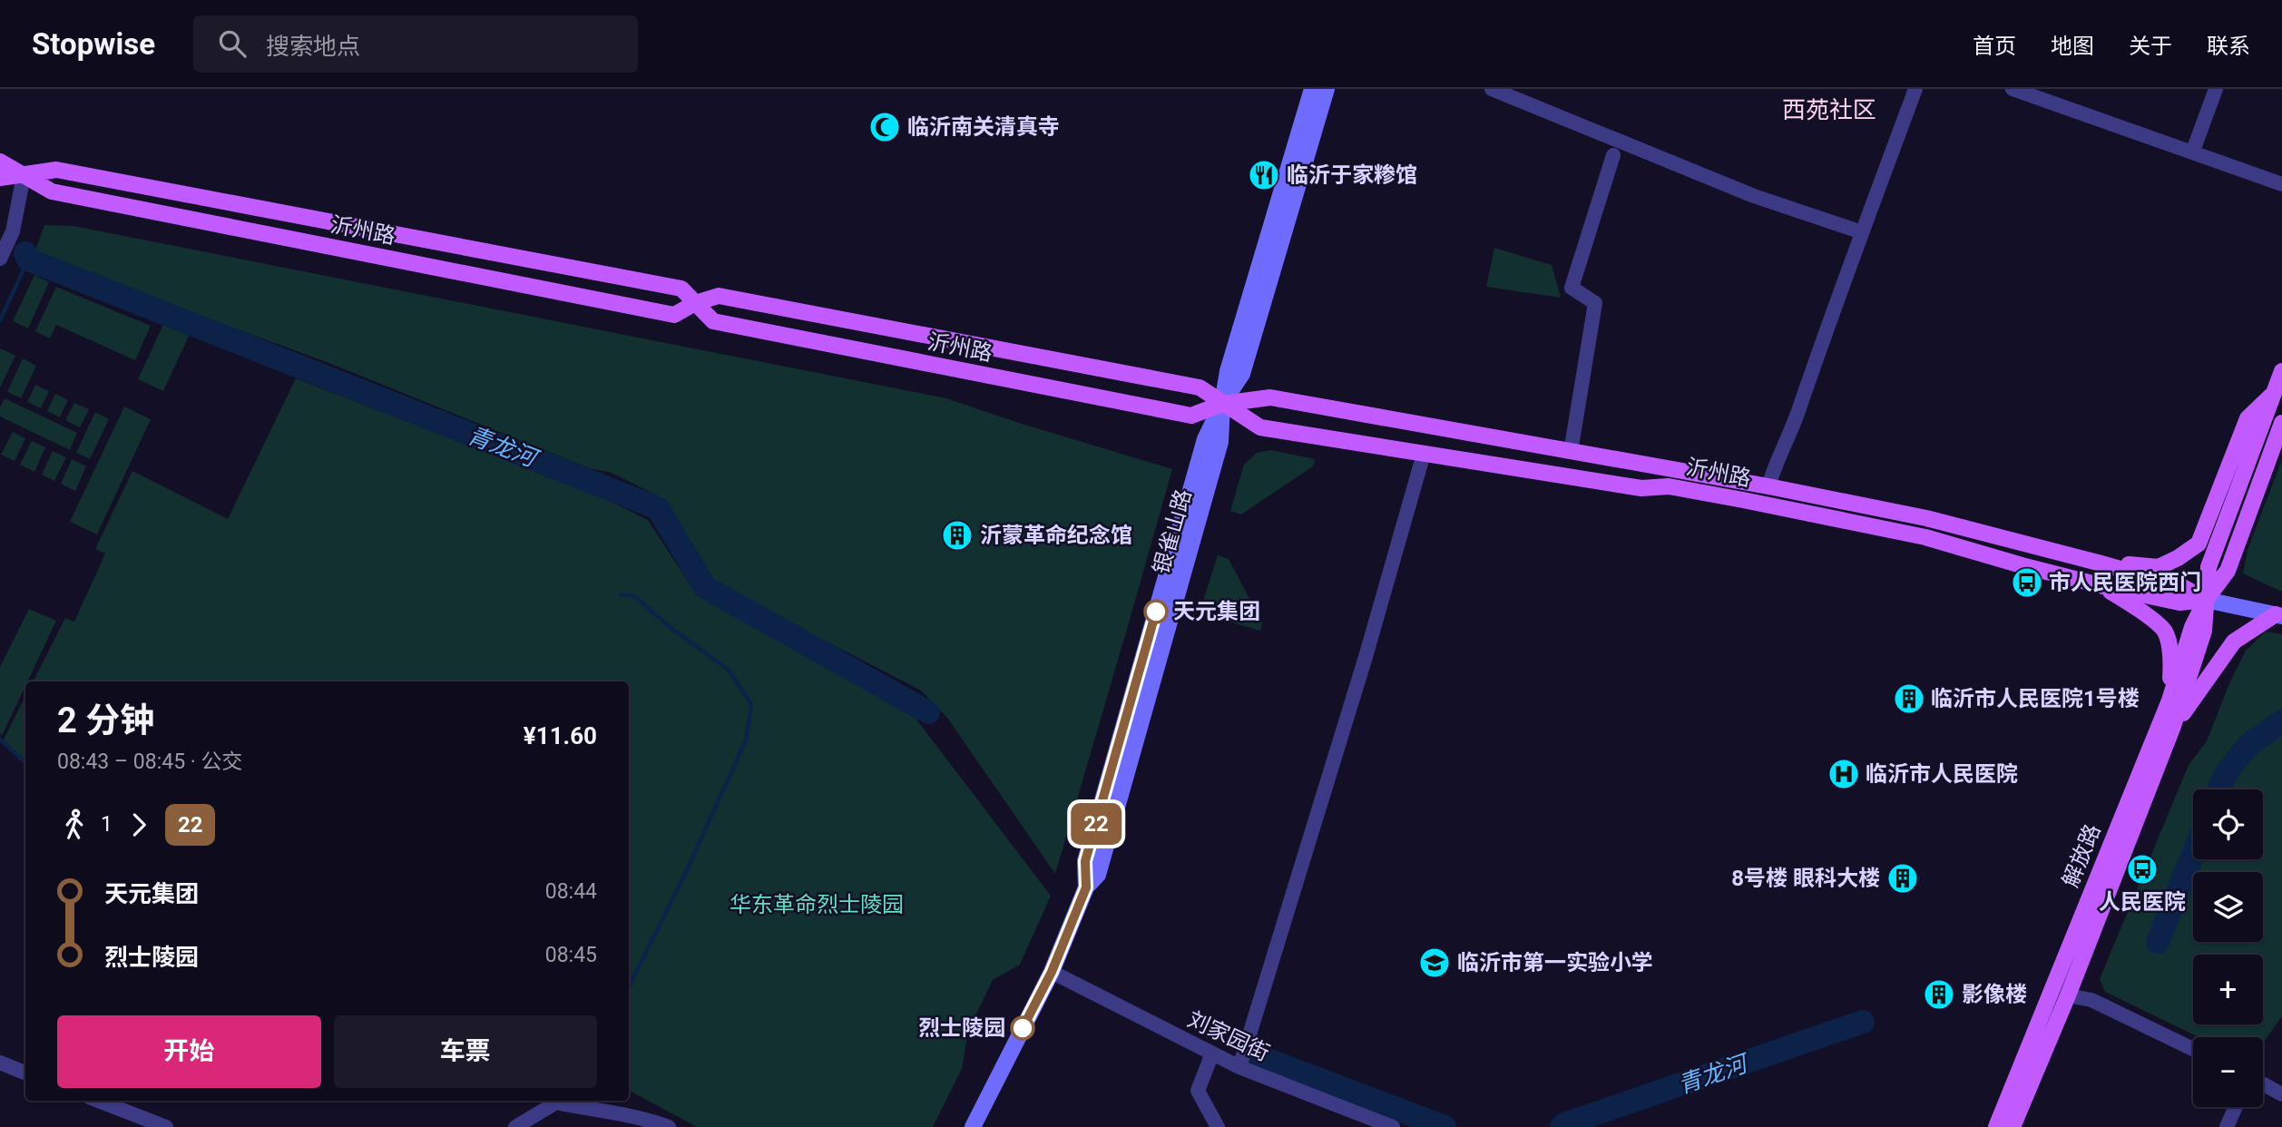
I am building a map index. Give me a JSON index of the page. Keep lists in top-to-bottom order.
{
  "streets": {
    "main road": ["沂州路", "银雀山路", "解放路"],
    "street": ["刘家园街"]
  },
  "crossings": [
    ["沂州路", "银雀山路"],
    ["沂州路", "解放路"],
    ["银雀山路", "刘家园街"]
  ],
  "districts": ["西苑社区"],
  "water": ["青龙河"],
  "parks": ["华东革命烈士陵园"],
  "places": {
    "mosque": ["临沂南关清真寺"],
    "restaurant": ["临沂于家糁馆"],
    "building": [
      "沂蒙革命纪念馆",
      "临沂市人民医院1号楼",
      "8号楼 眼科大楼",
      "影像楼"
    ],
    "bus stop": ["市人民医院西门", "人民医院"],
    "other": ["天元集团", "烈士陵园"],
    "hospital": ["临沂市人民医院"],
    "school or university": ["临沂市第一实验小学"]
  },
  "lines": ["bus line 22"],
  "page": {
    "header": "Stopwise",
    "search": "搜索地点",
    "nav": [
      "首页",
      "地图",
      "关于",
      "联系"
    ],
    "on_map": "22",
    "heading": ["2 分钟", "08:43 – 08:45 · 公交", "¥11.60"],
    "map_buttons": ["+", "−"],
    "legs": ["1", "22"],
    "list": [
      {
        "name": "天元集团",
        "value": "08:44"
      },
      {
        "name": "烈士陵园",
        "value": "08:45"
      }
    ],
    "buttons": ["开始", "车票"]
  }
}
